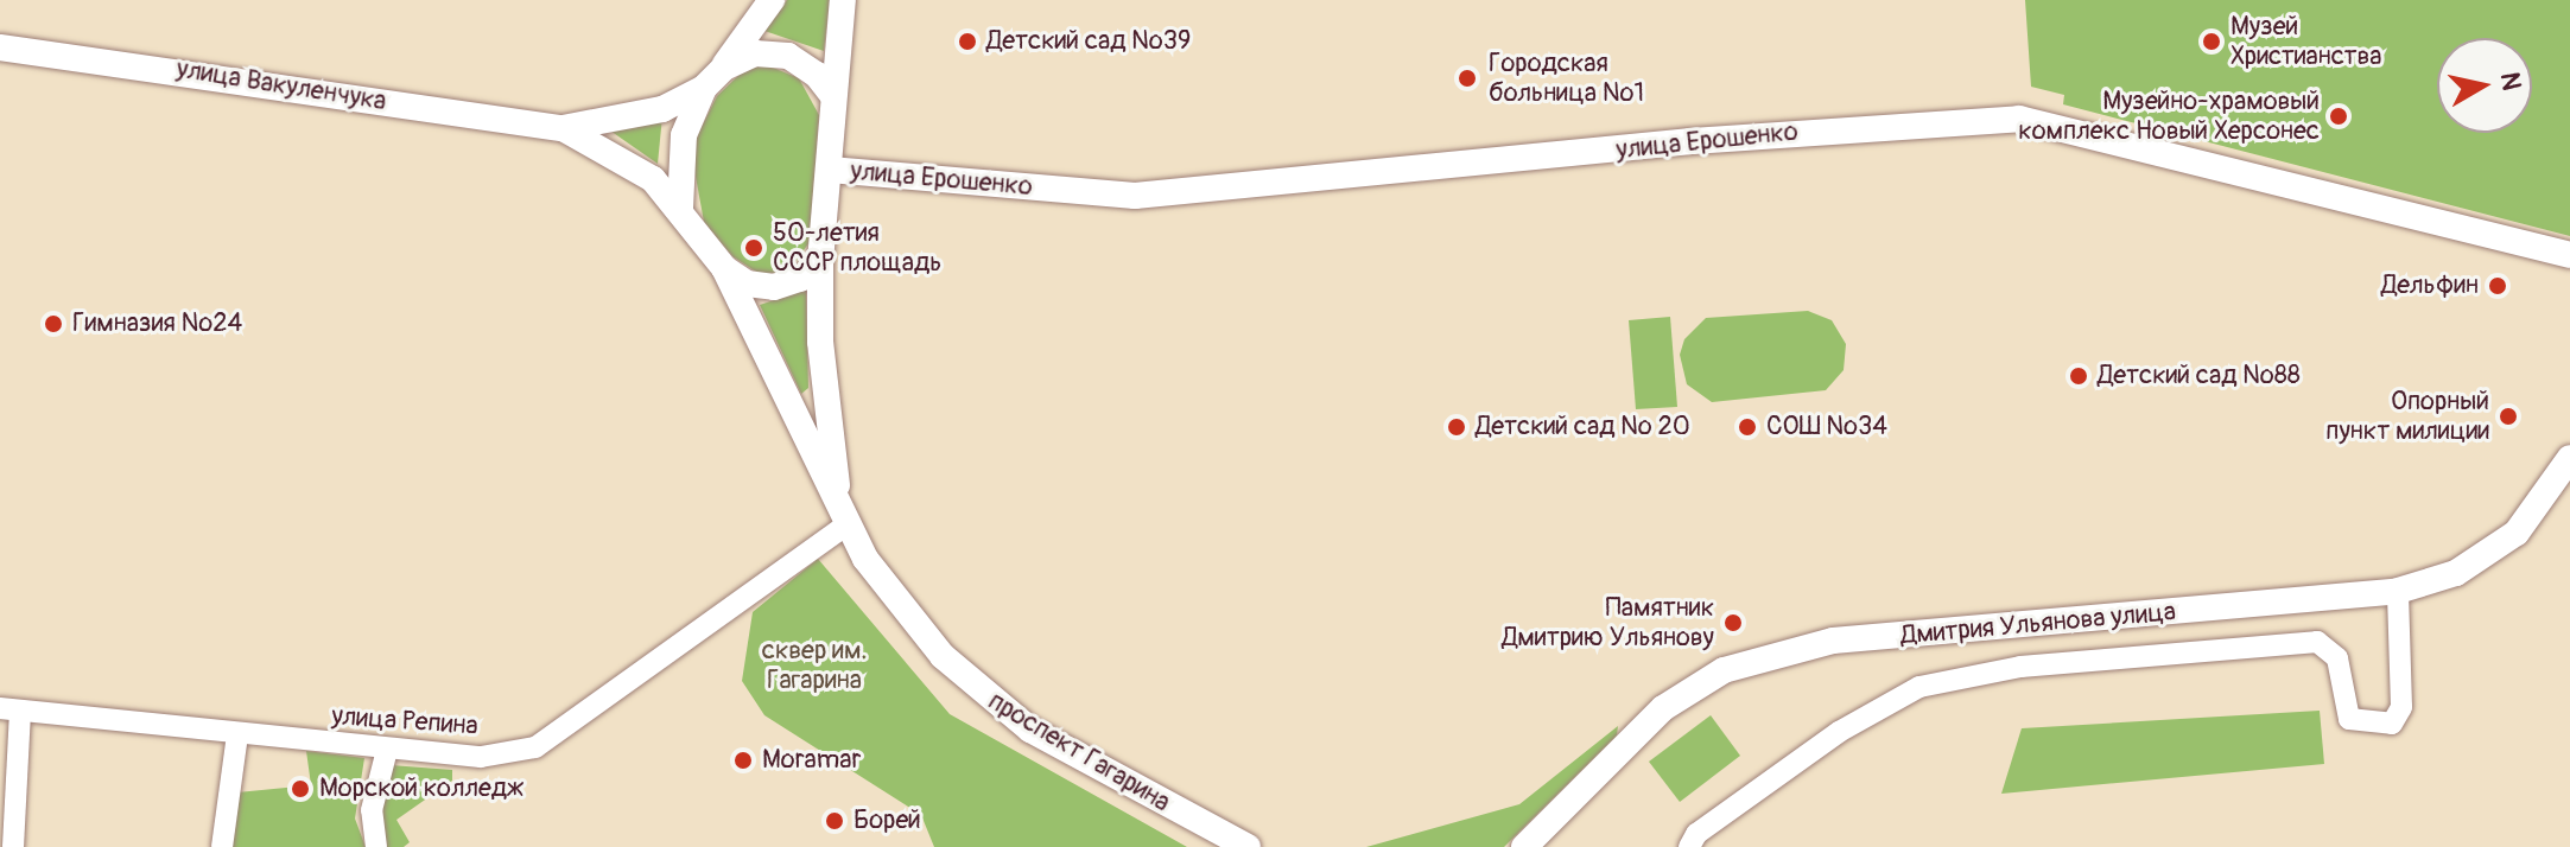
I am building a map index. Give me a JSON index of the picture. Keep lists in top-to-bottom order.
{
  "streets": {
    "main road": [
      "улица Вакуленчука",
      "улица Ерошенко",
      "Дмитрия Ульянова улица",
      "проспект Гагарина"
    ],
    "street": ["улица Репина"]
  },
  "crossings": [
    ["улица Вакуленчука", "улица Ерошенко"],
    ["улица Вакуленчука", "проспект Гагарина"],
    ["улица Ерошенко", "проспект Гагарина"],
    ["улица Репина", "проспект Гагарина"]
  ],
  "parks": ["сквер им. Гагарина"],
  "places": [
    "Детский сад №39",
    "Музей Христианства",
    "Городская больница №1",
    "Музейно-храмовый комплекс Новый Херсонес",
    "50-летия СССР площадь",
    "Дельфин",
    "Гимназия №24",
    "Детский сад №88",
    "Опорный пункт милиции",
    "Детский сад № 20",
    "СОШ №34",
    "Памятник Дмитрию Ульянову",
    "Moramar",
    "Морской колледж",
    "Борей"
  ],
  "north": "right"
}
